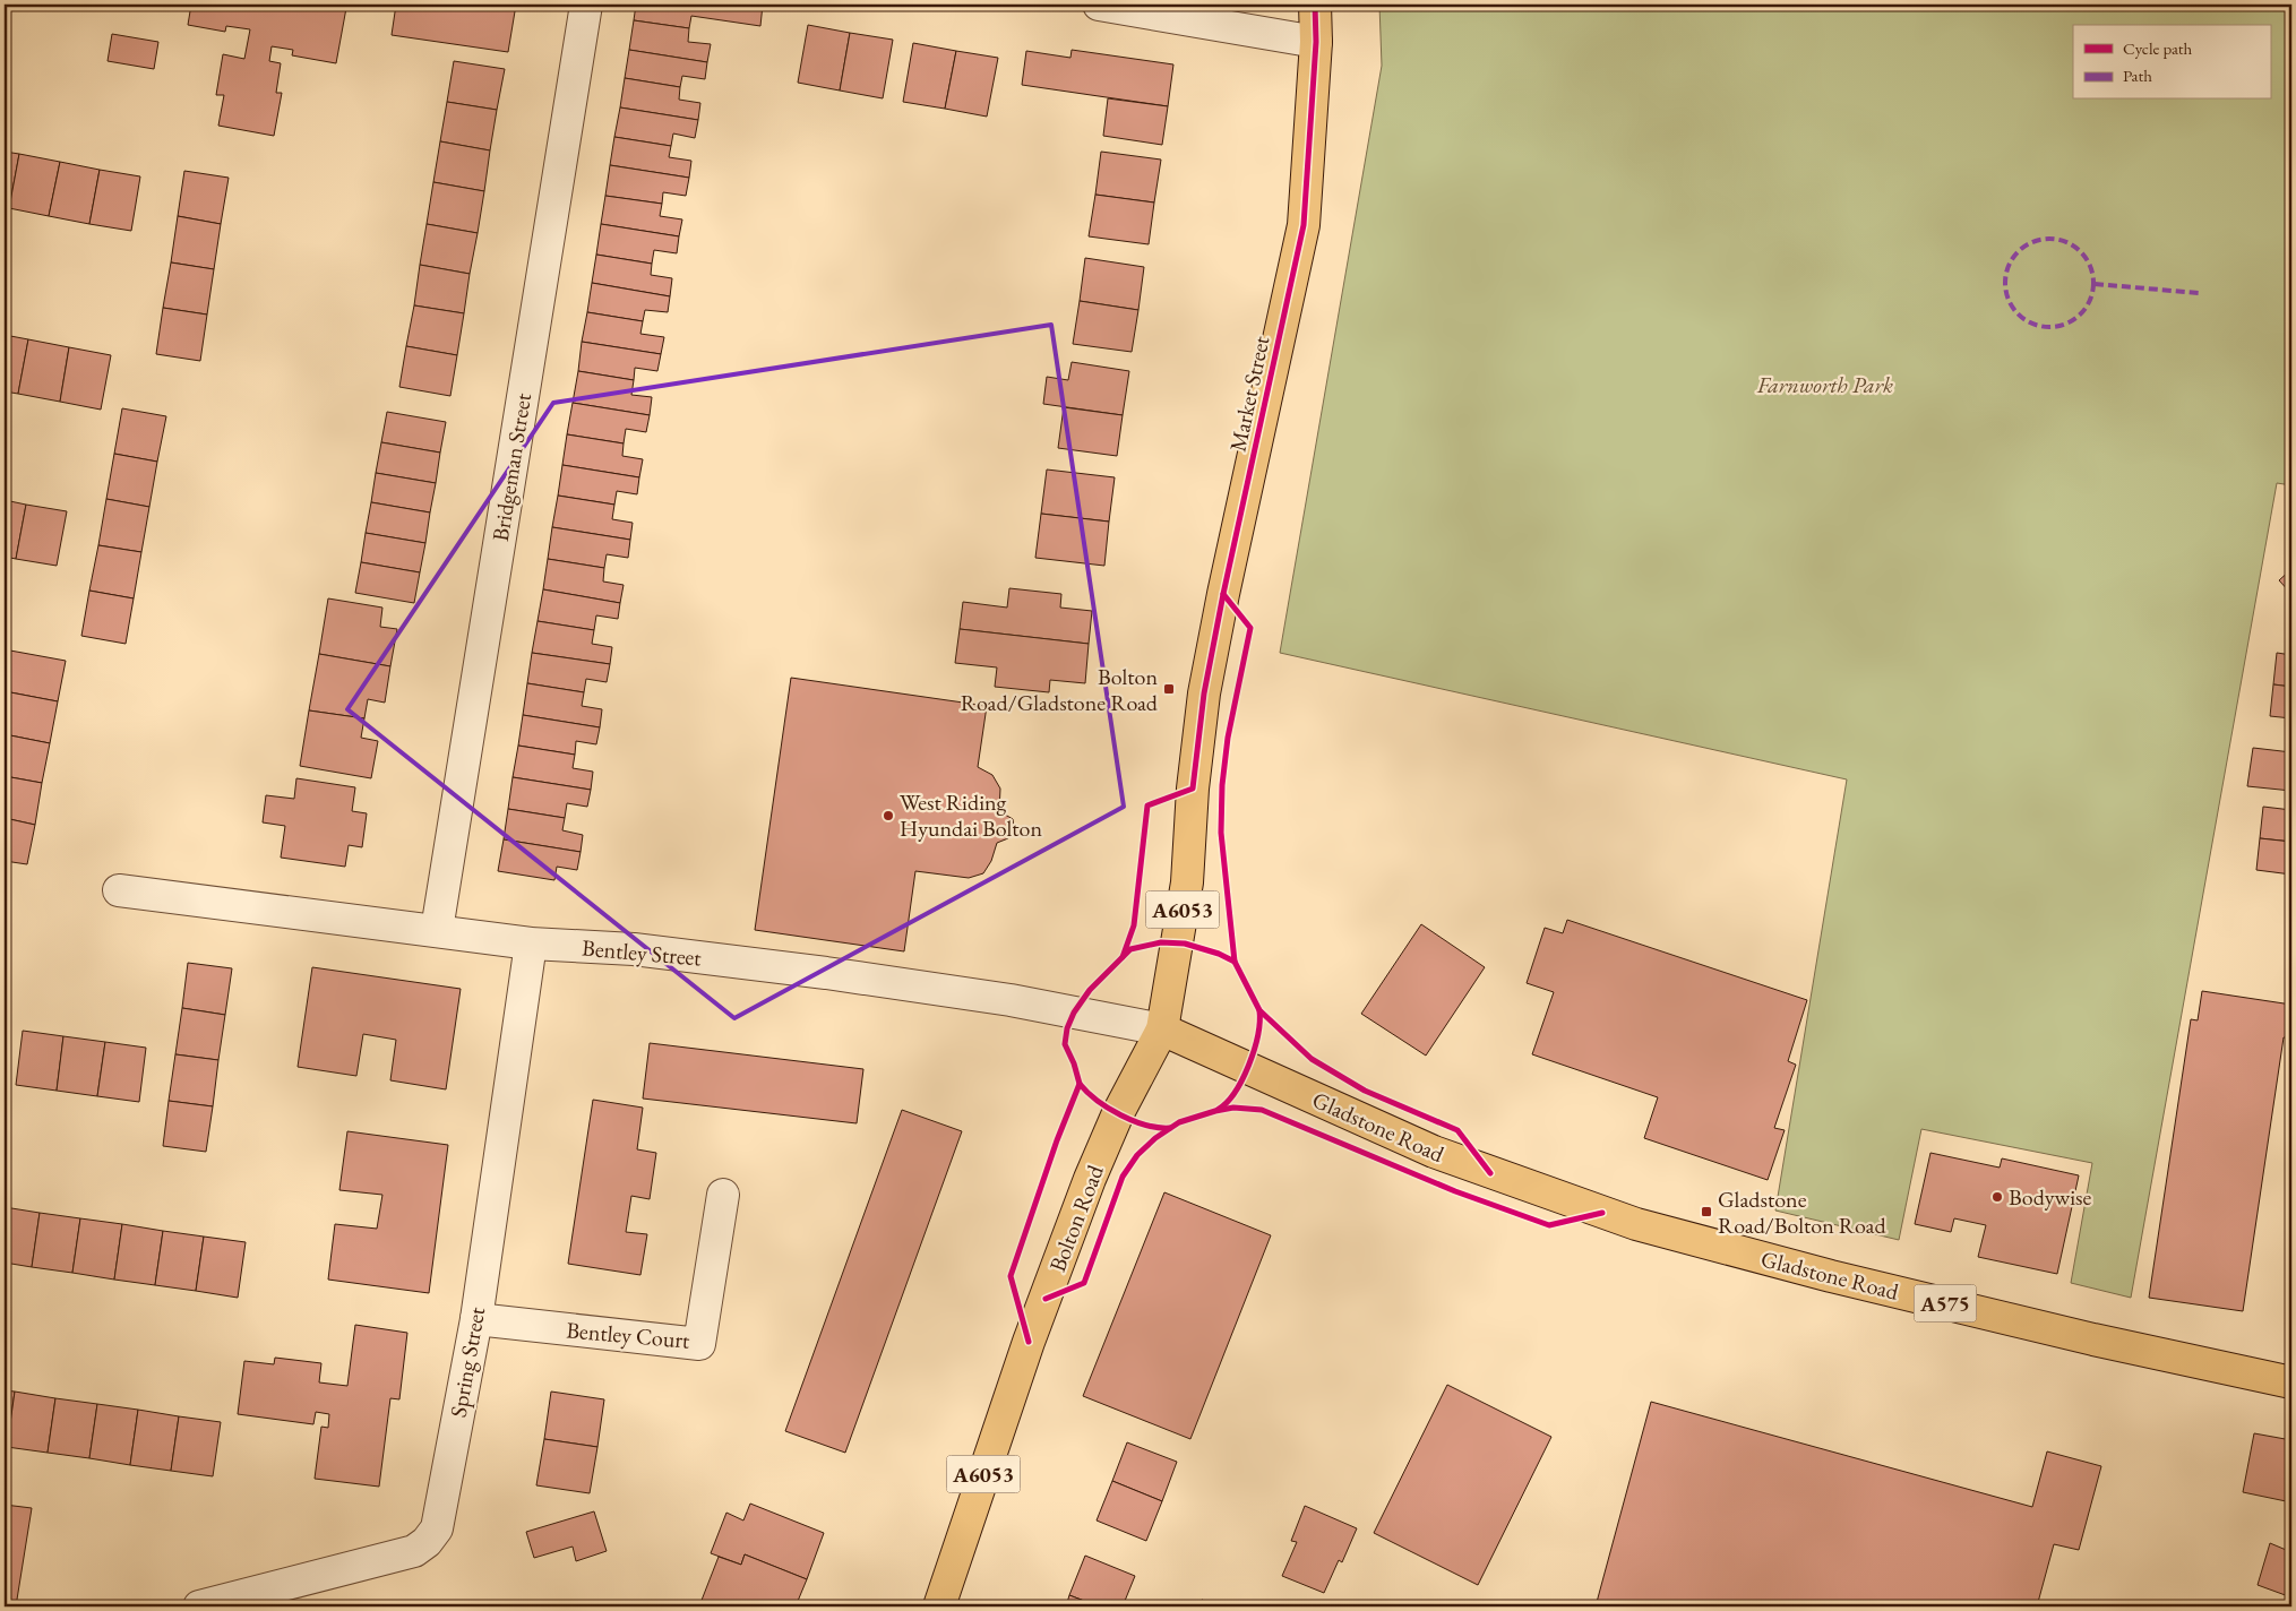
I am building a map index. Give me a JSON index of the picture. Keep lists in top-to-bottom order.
{
  "streets": {
    "main road": [
      "Market Street",
      "A6053",
      "Gladstone Road",
      "Bolton Road",
      "A575"
    ],
    "street": [
      "Bridgeman Street",
      "Bentley Street",
      "Bentley Court",
      "Spring Street"
    ]
  },
  "crossings": [
    ["Market Street", "Bentley Street"],
    ["Market Street", "Gladstone Road"],
    ["Market Street", "Bolton Road"],
    ["Bridgeman Street", "Bentley Street"],
    ["Bentley Street", "Gladstone Road"],
    ["Bentley Street", "Bolton Road"],
    ["Bentley Street", "Spring Street"],
    ["Gladstone Road", "Bolton Road"],
    ["Bentley Court", "Spring Street"]
  ],
  "parks": ["Farnworth Park"],
  "places": {
    "transit": ["Bolton Road/Gladstone Road", "Gladstone Road/Bolton Road"],
    "other": ["West Riding Hyundai Bolton", "Bodywise"]
  },
  "legend": ["Cycle path", "Path"]
}
